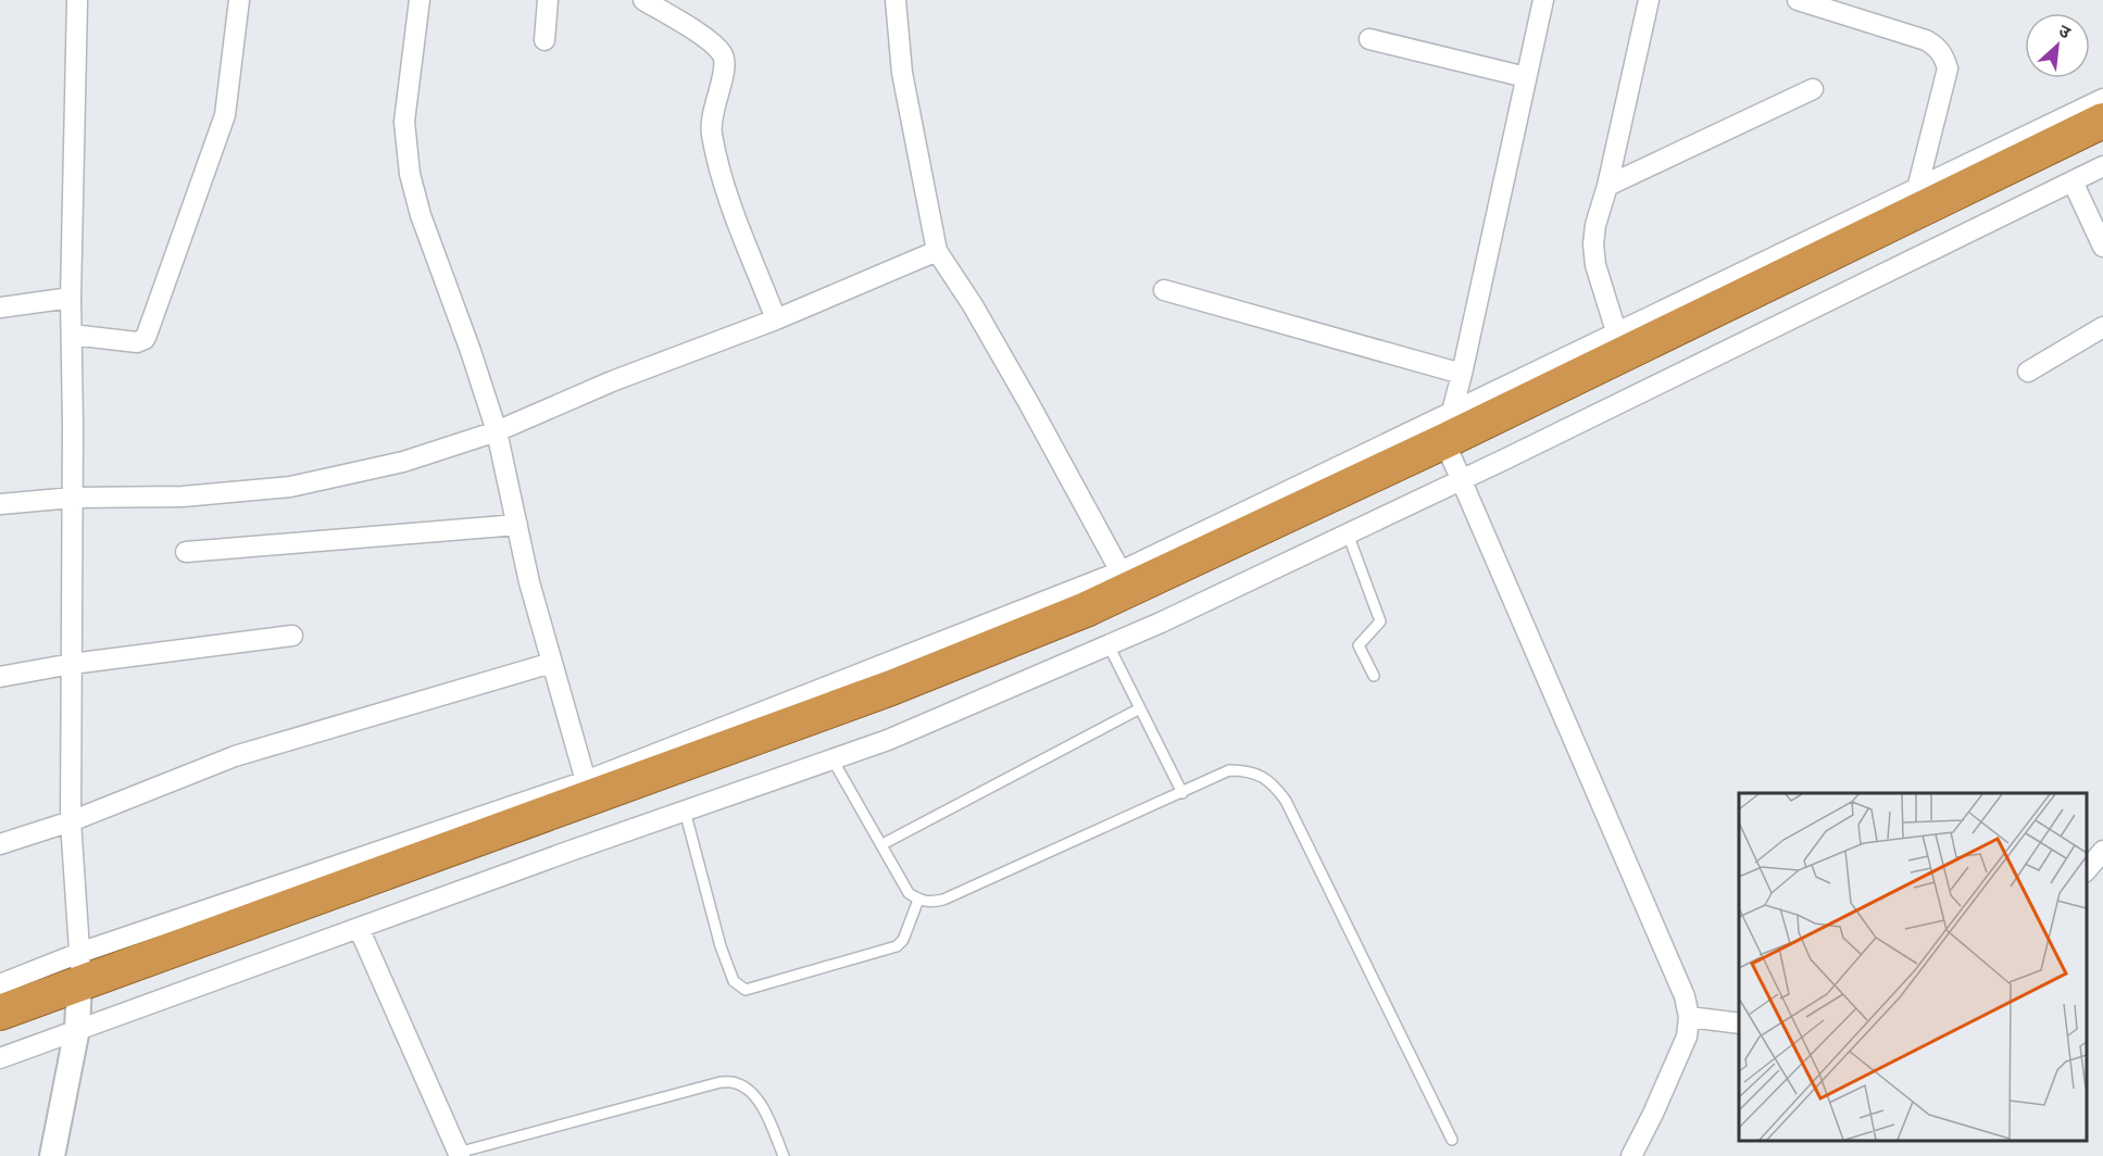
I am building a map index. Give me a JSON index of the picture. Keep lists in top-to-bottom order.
{
  "north": "top right"
}
